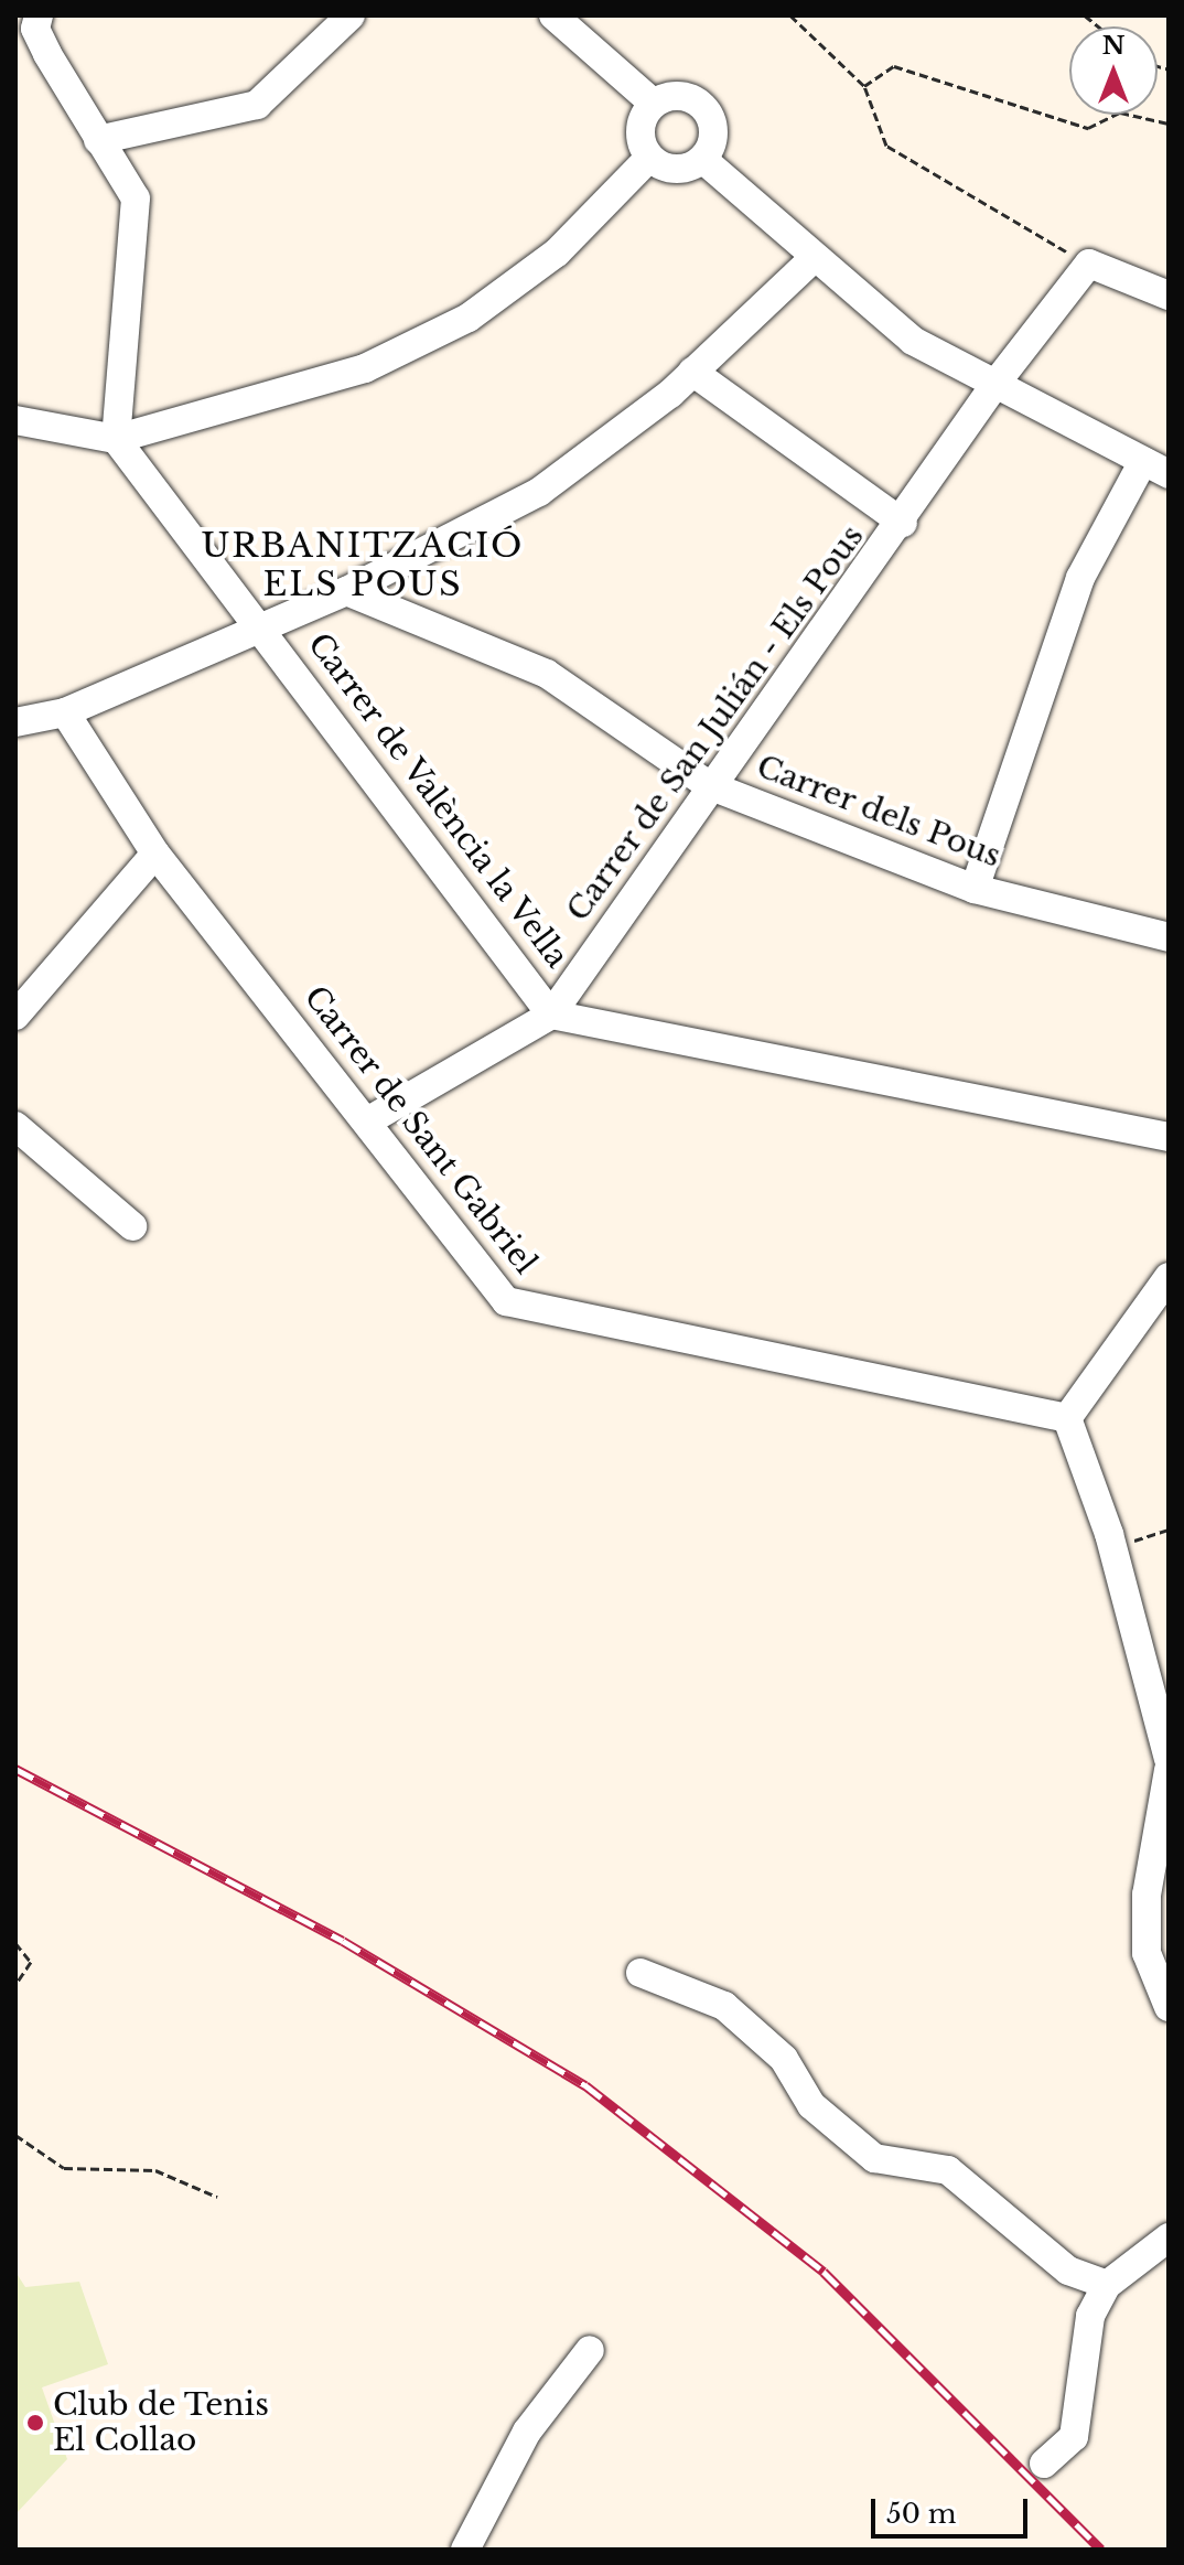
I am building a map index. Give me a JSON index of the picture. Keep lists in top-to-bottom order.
{
  "streets": {
    "street": [
      "Carrer de San Julián - Els Pous",
      "Carrer de València la Vella",
      "Carrer dels Pous",
      "Carrer de Sant Gabriel"
    ]
  },
  "crossings": [
    ["Carrer de San Julián - Els Pous", "Carrer de València la Vella"],
    ["Carrer de San Julián - Els Pous", "Carrer dels Pous"],
    ["Carrer de San Julián - Els Pous", "Carrer de Sant Gabriel"]
  ],
  "districts": ["URBANITZACIÓ ELS POUS"],
  "places": ["Club de Tenis El Collao"],
  "scale_bar": "50 m",
  "north": "top"
}
